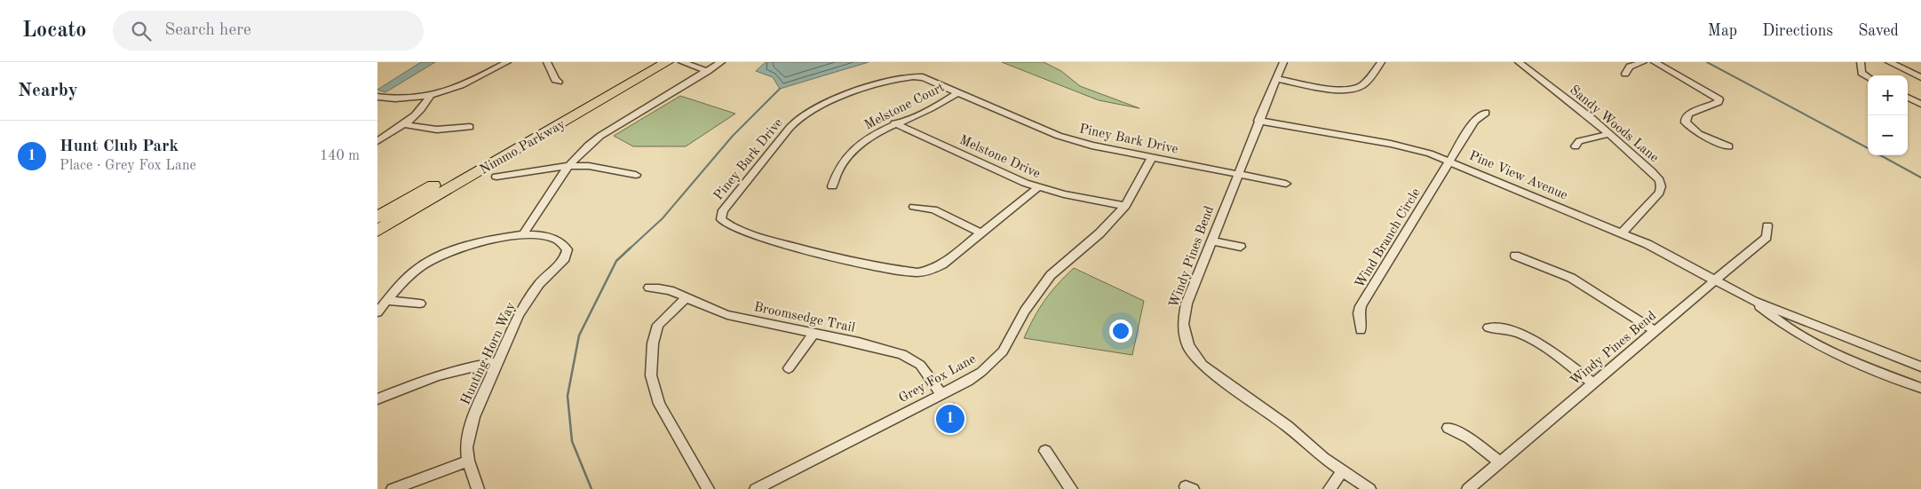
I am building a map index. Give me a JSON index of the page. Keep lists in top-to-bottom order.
{
  "streets": {
    "highway": ["Nimmo Parkway"],
    "street": [
      "Melstone Court",
      "Sandy Woods Lane",
      "Piney Bark Drive",
      "Melstone Drive",
      "Pine View Avenue",
      "Wind Branch Circle",
      "Windy Pines Bend",
      "Broomsedge Trail",
      "Hunting Horn Way",
      "Grey Fox Lane"
    ]
  },
  "crossings": [
    ["Melstone Court", "Piney Bark Drive"],
    ["Melstone Court", "Melstone Drive"],
    ["Sandy Woods Lane", "Pine View Avenue"],
    ["Piney Bark Drive", "Melstone Drive"],
    ["Piney Bark Drive", "Windy Pines Bend"],
    ["Piney Bark Drive", "Grey Fox Lane"],
    ["Melstone Drive", "Grey Fox Lane"],
    ["Pine View Avenue", "Wind Branch Circle"],
    ["Pine View Avenue", "Windy Pines Bend"],
    ["Broomsedge Trail", "Grey Fox Lane"]
  ],
  "page": {
    "header": "Locato",
    "search": "Search here",
    "nav": ["Map", "Directions", "Saved"],
    "heading": "Nearby",
    "map_buttons": ["+", "−"],
    "list": [
      {
        "mark": "1",
        "name": "Hunt Club Park",
        "note": "Place · Grey Fox Lane",
        "value": "140 m"
      }
    ],
    "pins": "1"
  }
}
